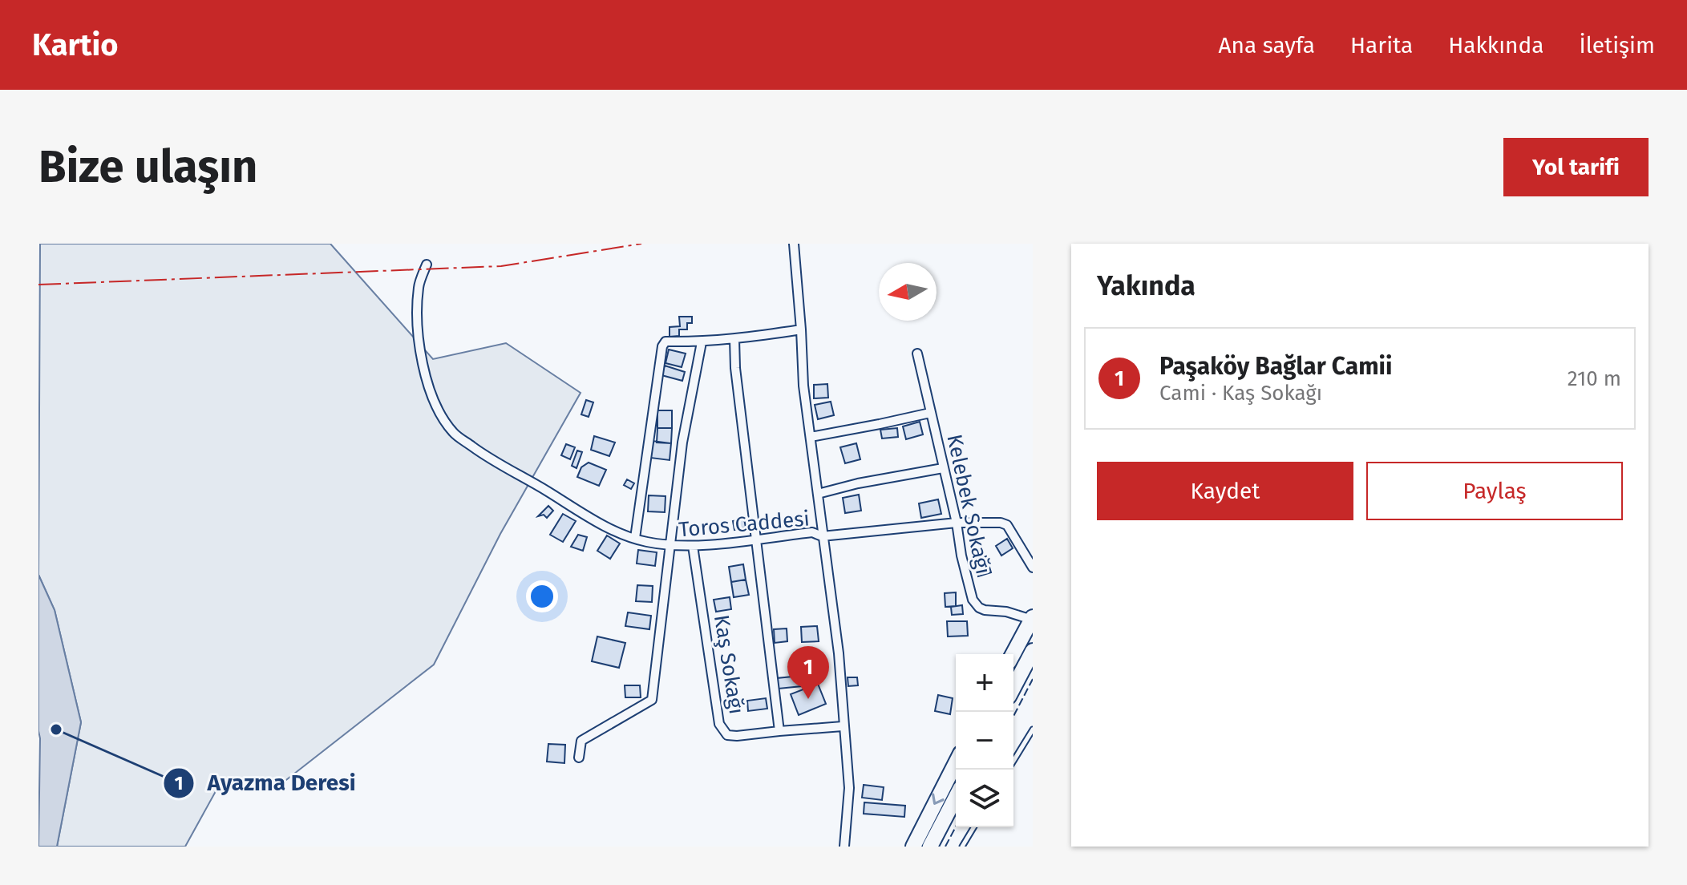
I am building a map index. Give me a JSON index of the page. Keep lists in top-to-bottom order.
{
  "streets": {
    "street": ["Kelebek Sokağı", "Toros Caddesi", "Kaş Sokağı"]
  },
  "crossings": [
    ["Kelebek Sokağı", "Toros Caddesi"],
    ["Toros Caddesi", "Kaş Sokağı"]
  ],
  "places": ["Ayazma Deresi"],
  "north": "left",
  "page": {
    "header": "Kartio",
    "nav": [
      "Ana sayfa",
      "Harita",
      "Hakkında",
      "İletişim"
    ],
    "buttons": [
      "Yol tarifi",
      ["Kaydet", "Paylaş"]
    ],
    "title": "Bize ulaşın",
    "heading": "Yakında",
    "list": [
      {
        "mark": "1",
        "name": "Paşaköy Bağlar Camii",
        "note": "Cami · Kaş Sokağı",
        "value": "210 m"
      }
    ],
    "pins": "1",
    "map_buttons": ["+", "−"]
  }
}
